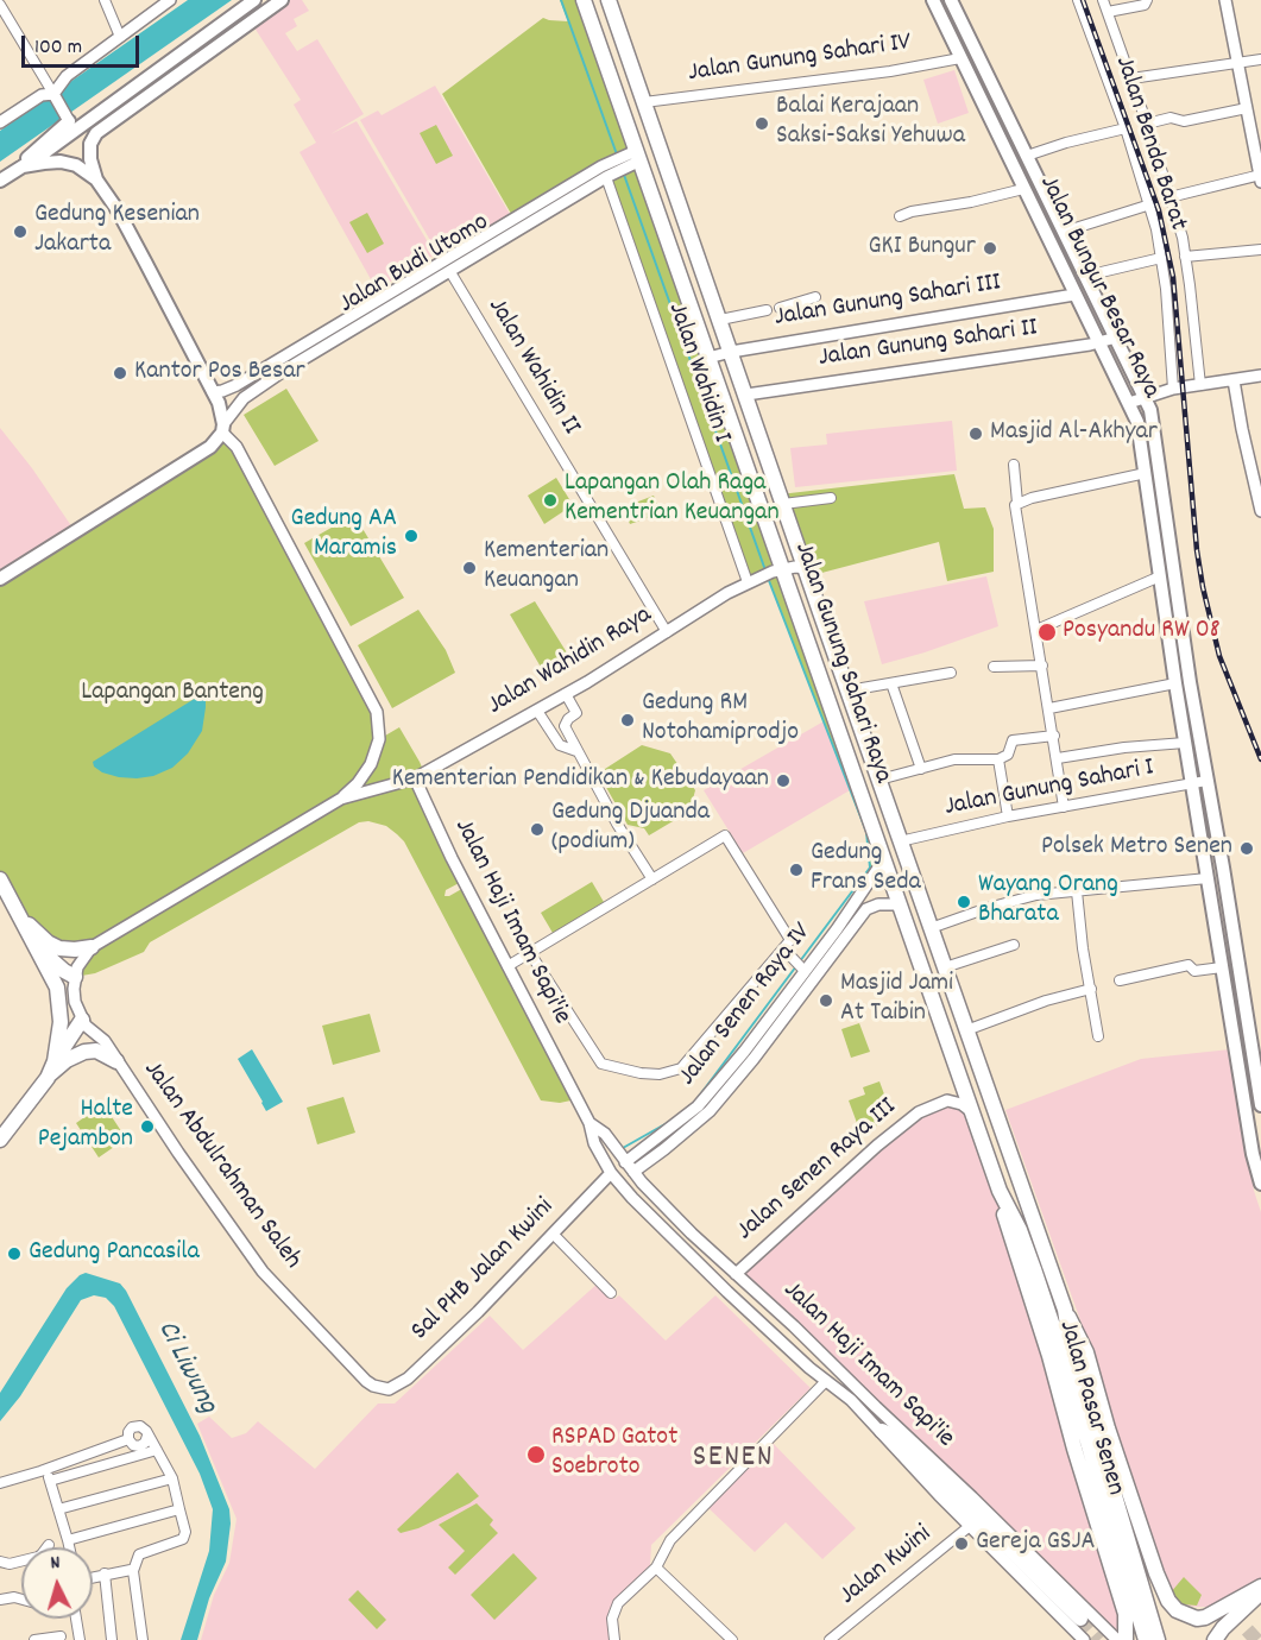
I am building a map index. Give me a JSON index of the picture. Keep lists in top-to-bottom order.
{
  "streets": {
    "main road": ["Jalan Bungur Besar Raya", "Jalan Gunung Sahari Raya", "Jalan Pasar Senen"],
    "street": [
      "Jalan Gunung Sahari IV",
      "Jalan Benda Barat",
      "Jalan Budi Utomo",
      "Jalan Gunung Sahari III",
      "Jalan Gunung Sahari II",
      "Jalan Wahidin II",
      "Jalan Wahidin I",
      "Jalan Wahidin Raya",
      "Jalan Gunung Sahari I",
      "Jalan Haji Imam Sapi'ie",
      "Jalan Senen Raya IV",
      "Jalan Abdulrahman Saleh",
      "Jalan Senen Raya III",
      "Sal PHB Jalan Kwini",
      "Jalan Kwini"
    ]
  },
  "crossings": [
    ["Jalan Gunung Sahari IV", "Jalan Bungur Besar Raya"],
    ["Jalan Gunung Sahari IV", "Jalan Gunung Sahari Raya"],
    ["Jalan Budi Utomo", "Jalan Wahidin II"],
    ["Jalan Budi Utomo", "Jalan Wahidin I"],
    ["Jalan Budi Utomo", "Jalan Gunung Sahari Raya"],
    ["Jalan Bungur Besar Raya", "Jalan Gunung Sahari III"],
    ["Jalan Bungur Besar Raya", "Jalan Gunung Sahari II"],
    ["Jalan Bungur Besar Raya", "Jalan Gunung Sahari I"],
    ["Jalan Gunung Sahari III", "Jalan Gunung Sahari Raya"],
    ["Jalan Gunung Sahari II", "Jalan Gunung Sahari Raya"],
    ["Jalan Wahidin II", "Jalan Wahidin Raya"],
    ["Jalan Wahidin I", "Jalan Wahidin Raya"],
    ["Jalan Wahidin Raya", "Jalan Gunung Sahari Raya"],
    ["Jalan Wahidin Raya", "Jalan Haji Imam Sapi'ie"],
    ["Jalan Gunung Sahari Raya", "Jalan Gunung Sahari I"],
    ["Jalan Gunung Sahari Raya", "Jalan Senen Raya IV"],
    ["Jalan Gunung Sahari Raya", "Jalan Senen Raya III"],
    ["Jalan Gunung Sahari Raya", "Jalan Pasar Senen"],
    ["Jalan Haji Imam Sapi'ie", "Jalan Senen Raya IV"],
    ["Jalan Haji Imam Sapi'ie", "Jalan Senen Raya III"],
    ["Jalan Haji Imam Sapi'ie", "Sal PHB Jalan Kwini"],
    ["Jalan Haji Imam Sapi'ie", "Jalan Kwini"],
    ["Jalan Abdulrahman Saleh", "Sal PHB Jalan Kwini"],
    ["Jalan Senen Raya III", "Jalan Pasar Senen"]
  ],
  "districts": ["SENEN"],
  "water": ["Ci Liwung"],
  "parks": ["Lapangan Banteng"],
  "places": [
    "Balai Kerajaan Saksi-Saksi Yehuwa",
    "Gedung Kesenian Jakarta",
    "GKI Bungur",
    "Kantor Pos Besar",
    "Masjid Al-Akhyar",
    "Lapangan Olah Raga Kementrian Keuangan",
    "Gedung AA Maramis",
    "Kementerian Keuangan",
    "Posyandu RW 08",
    "Gedung RM Notohamiprodjo",
    "Kementerian Pendidikan & Kebudayaan",
    "Gedung Djuanda (podium)",
    "Polsek Metro Senen",
    "Gedung Frans Seda",
    "Wayang Orang Bharata",
    "Masjid Jami At Taibin",
    "Halte Pejambon",
    "Gedung Pancasila",
    "RSPAD Gatot Soebroto",
    "Gereja GSJA"
  ],
  "scale_bar": "100 m",
  "north": "top"
}
